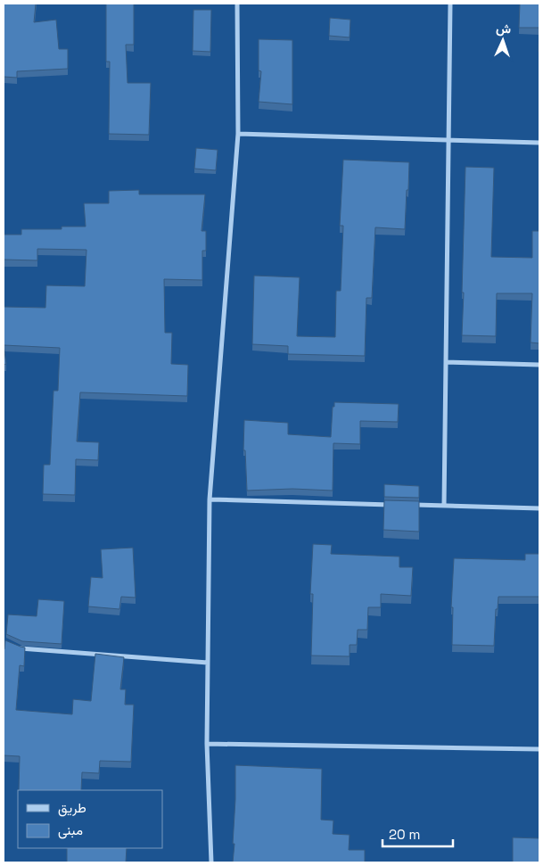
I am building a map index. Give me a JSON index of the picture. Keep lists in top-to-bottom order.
{
  "legend": ["طريق", "مبنى"],
  "scale_bar": "20 m",
  "north": "top"
}
